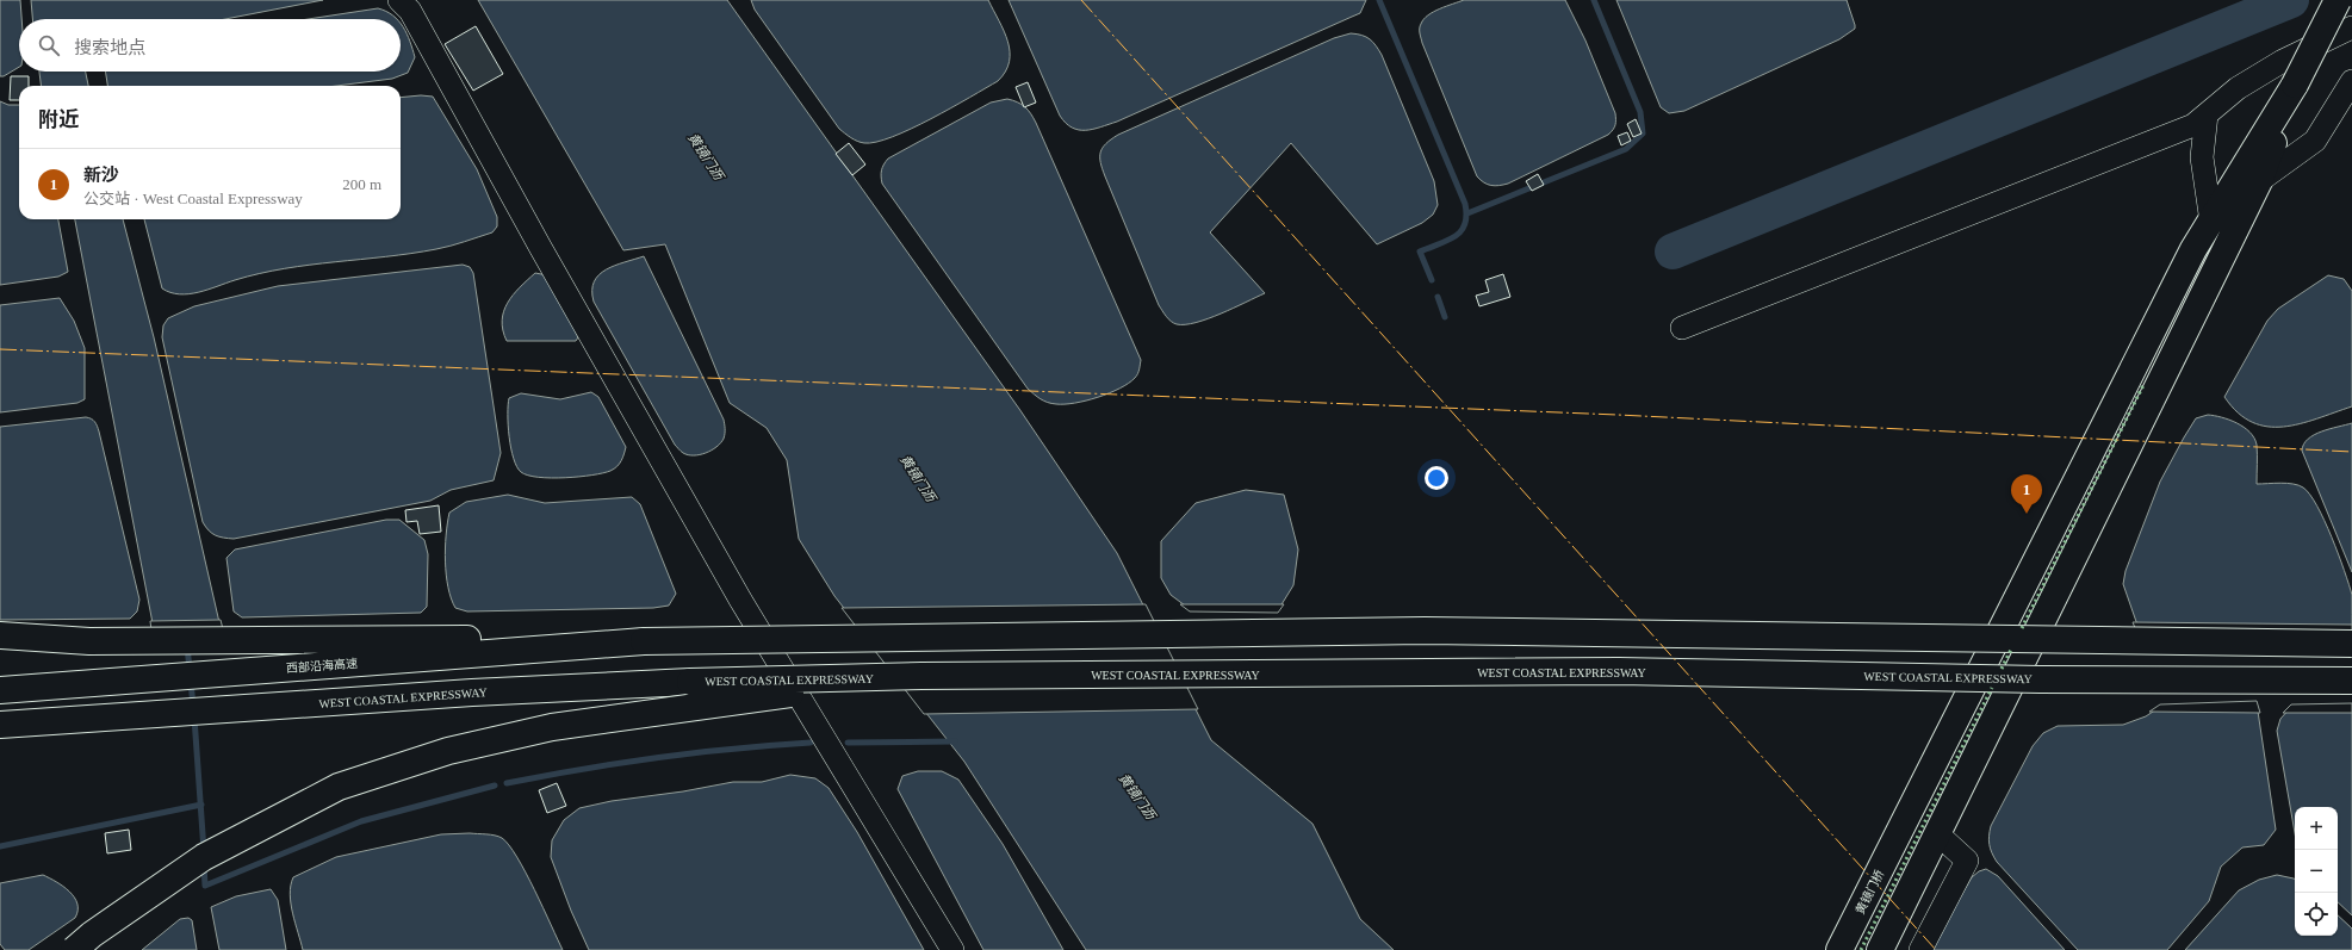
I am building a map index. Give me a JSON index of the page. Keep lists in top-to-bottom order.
{
  "streets": {
    "main road": ["西部沿海高速", "WEST COASTAL EXPRESSWAY", "黄镜门桥"]
  },
  "water": ["黄镜门沥"],
  "page": {
    "search": "搜索地点",
    "heading": "附近",
    "list": [
      {
        "mark": "1",
        "name": "新沙",
        "note": "公交站 · West Coastal Expressway",
        "value": "200 m"
      }
    ],
    "pins": "1",
    "map_buttons": ["+", "−"]
  }
}
